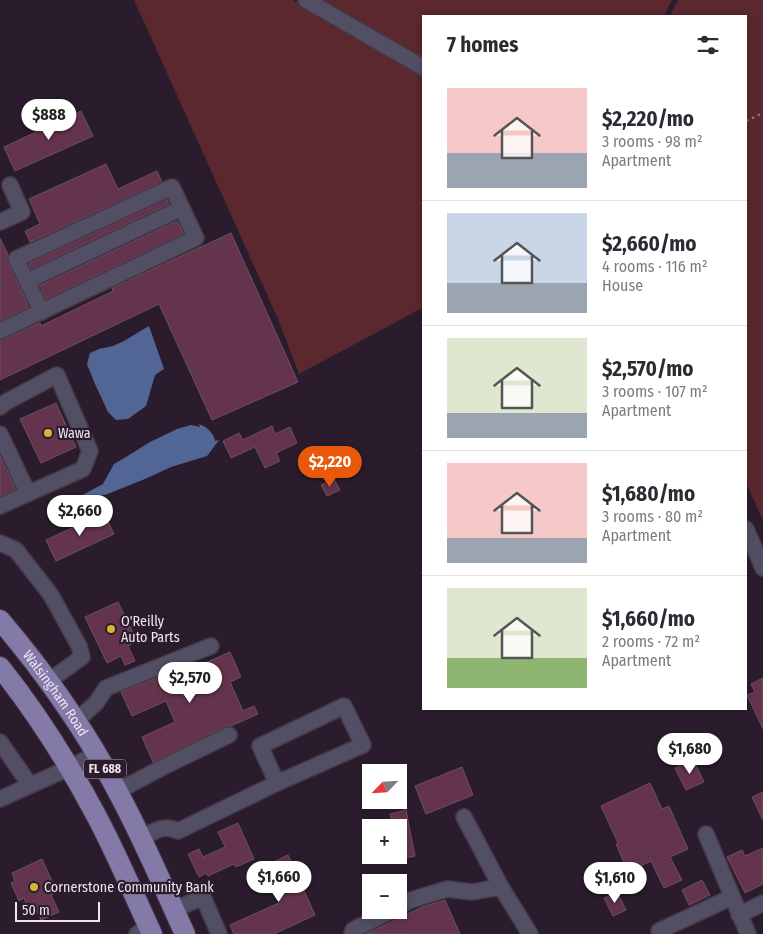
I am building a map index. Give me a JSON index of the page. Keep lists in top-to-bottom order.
{
  "streets": {
    "main road": ["Walsingham Road", "FL 688"]
  },
  "places": ["Wawa", "O'Reilly Auto Parts", "Cornerstone Community Bank"],
  "scale_bar": "50 m",
  "north": "bottom left",
  "page": {
    "heading": "7 homes",
    "list": [
      {
        "name": "$2,220/mo",
        "note": "3 rooms · 98 m² · Apartment"
      },
      {
        "name": "$2,660/mo",
        "note": "4 rooms · 116 m² · House"
      },
      {
        "name": "$2,570/mo",
        "note": "3 rooms · 107 m² · Apartment"
      },
      {
        "name": "$1,680/mo",
        "note": "3 rooms · 80 m² · Apartment"
      },
      {
        "name": "$1,660/mo",
        "note": "2 rooms · 72 m² · Apartment"
      }
    ],
    "price": [
      "$888",
      "$2,220",
      "$2,660",
      "$2,570",
      "$1,680",
      "$1,660",
      "$1,610"
    ],
    "map_buttons": ["+", "−"],
    "scale": "50 m"
  }
}
